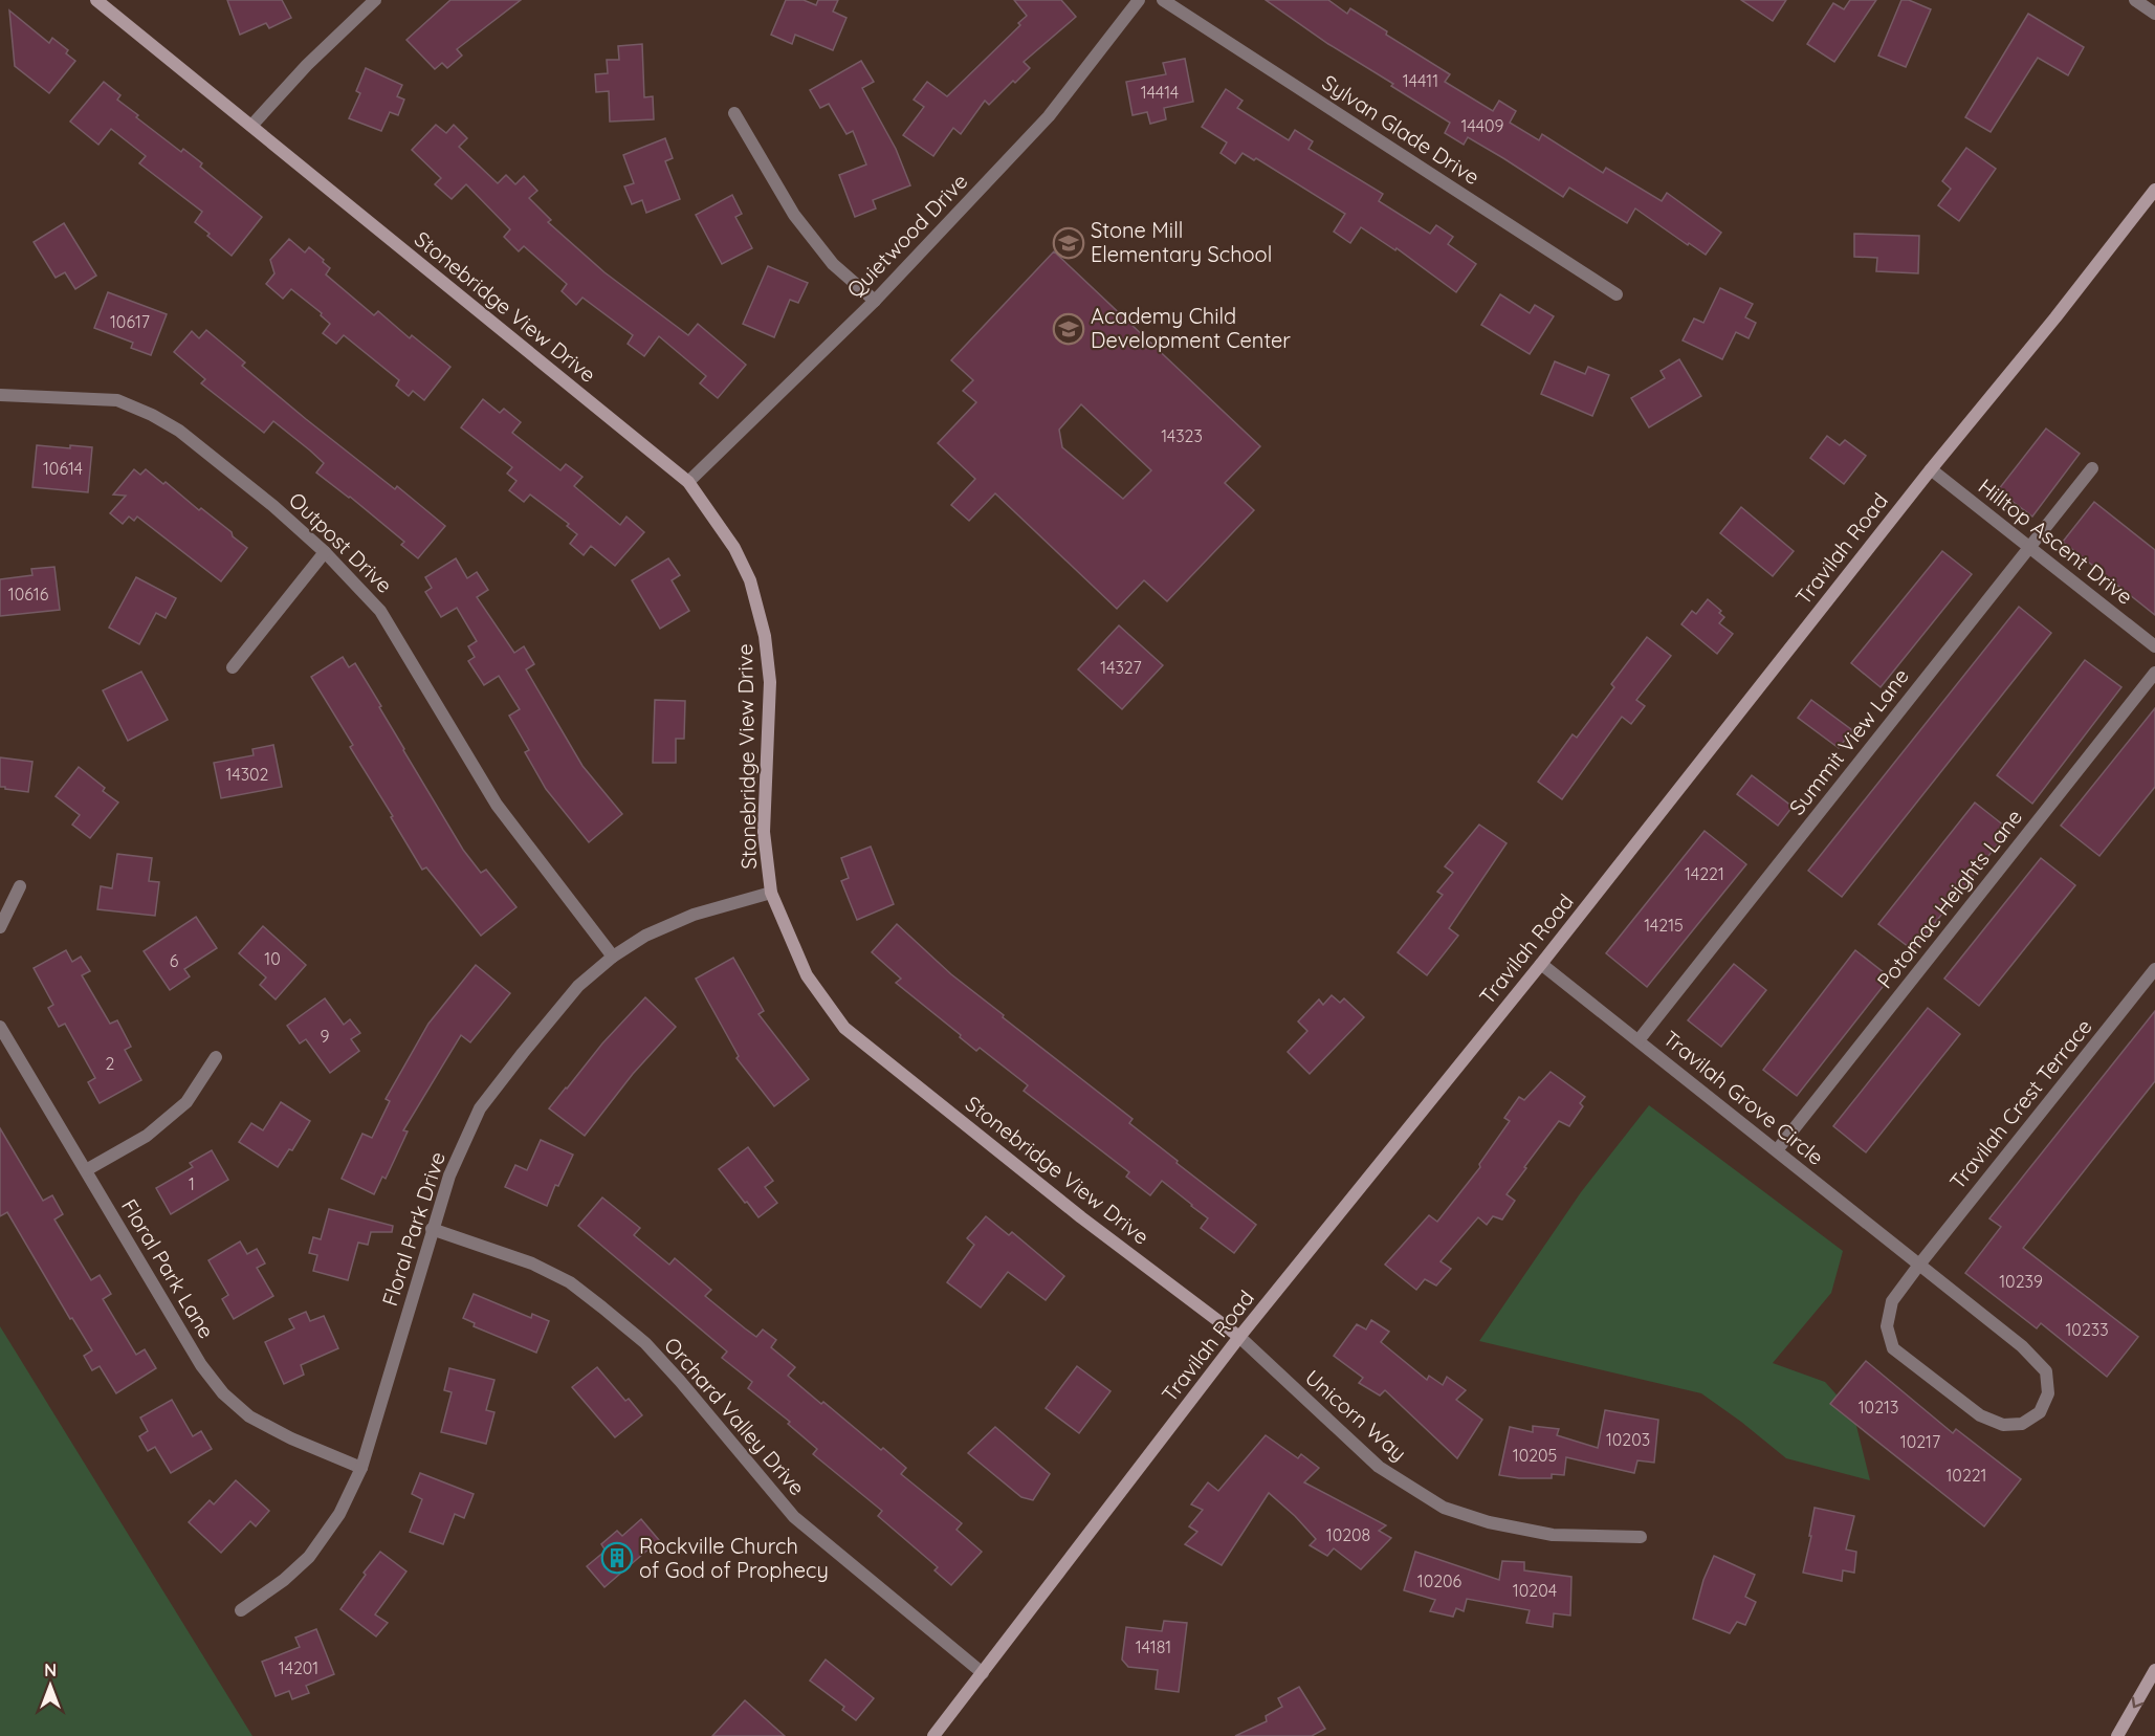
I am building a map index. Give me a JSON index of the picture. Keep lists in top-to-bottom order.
{
  "streets": {
    "main road": ["Stonebridge View Drive", "Travilah Road"],
    "street": [
      "Sylvan Glade Drive",
      "Quietwood Drive",
      "Hilltop Ascent Drive",
      "Outpost Drive",
      "Summit View Lane",
      "Potomac Heights Lane",
      "Travilah Grove Circle",
      "Travilah Crest Terrace",
      "Floral Park Drive",
      "Floral Park Lane",
      "Unicorn Way",
      "Orchard Valley Drive"
    ]
  },
  "crossings": [
    ["Quietwood Drive", "Stonebridge View Drive"],
    ["Stonebridge View Drive", "Travilah Road"],
    ["Stonebridge View Drive", "Floral Park Drive"],
    ["Stonebridge View Drive", "Unicorn Way"],
    ["Hilltop Ascent Drive", "Travilah Road"],
    ["Hilltop Ascent Drive", "Summit View Lane"],
    ["Outpost Drive", "Floral Park Drive"],
    ["Travilah Road", "Travilah Grove Circle"],
    ["Travilah Road", "Unicorn Way"],
    ["Travilah Road", "Orchard Valley Drive"],
    ["Summit View Lane", "Travilah Grove Circle"],
    ["Potomac Heights Lane", "Travilah Grove Circle"],
    ["Travilah Grove Circle", "Travilah Crest Terrace"],
    ["Floral Park Drive", "Floral Park Lane"],
    ["Floral Park Drive", "Orchard Valley Drive"]
  ],
  "places": {
    "school or university": ["Stone Mill Elementary School", "Academy Child Development Center"],
    "building": ["Rockville Church of God of Prophecy"]
  },
  "house_numbers": [
    "14411",
    "14414",
    "14409",
    "10617",
    "14323",
    "10614",
    "10616",
    "14327",
    "14302",
    "14221",
    "14215",
    "10",
    "6",
    "9",
    "2",
    "1",
    "10239",
    "10233",
    "10213",
    "10203",
    "10217",
    "10205",
    "10221",
    "10208",
    "10206",
    "10204",
    "14181",
    "14201"
  ],
  "north": "top"
}
